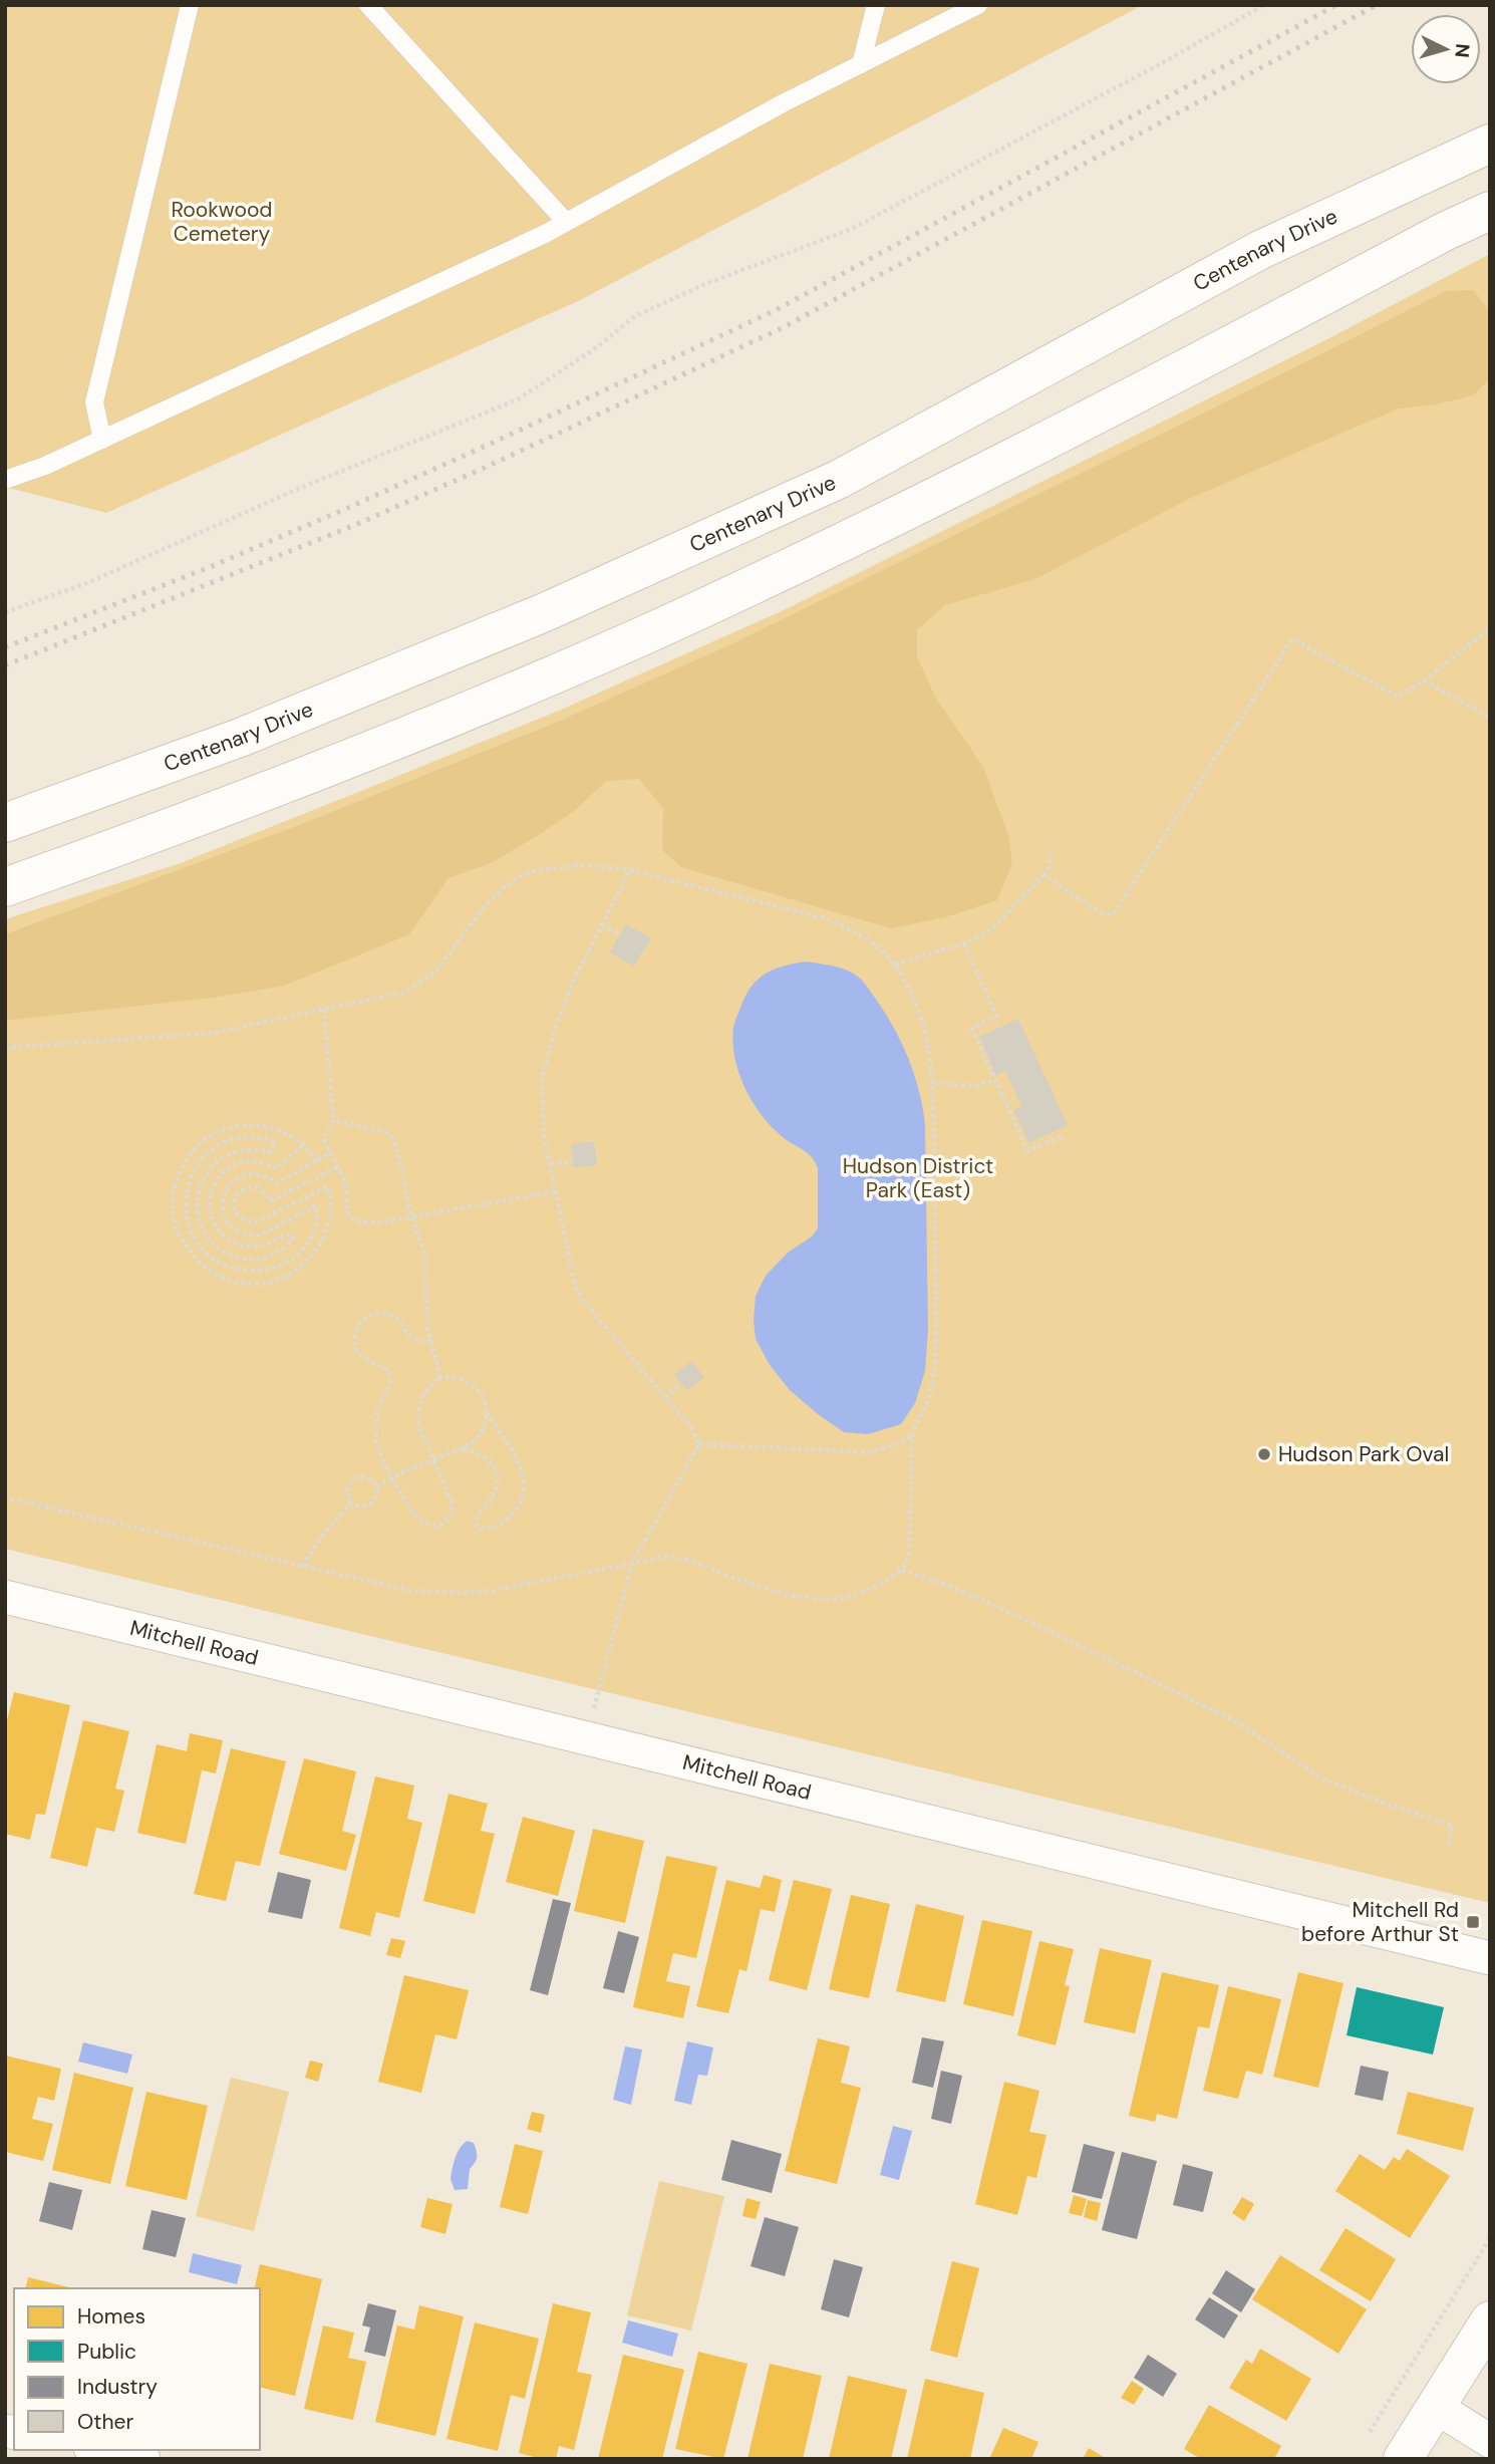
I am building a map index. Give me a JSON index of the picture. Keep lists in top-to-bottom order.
{
  "streets": {
    "main road": ["Centenary Drive"],
    "street": ["Mitchell Road"]
  },
  "parks": ["Rookwood Cemetery", "Hudson District Park (East)"],
  "places": {
    "other": ["Hudson Park Oval"],
    "transit": ["Mitchell Rd before Arthur St"]
  },
  "legend": [
    "Homes",
    "Public",
    "Industry",
    "Other"
  ],
  "north": "right"
}
